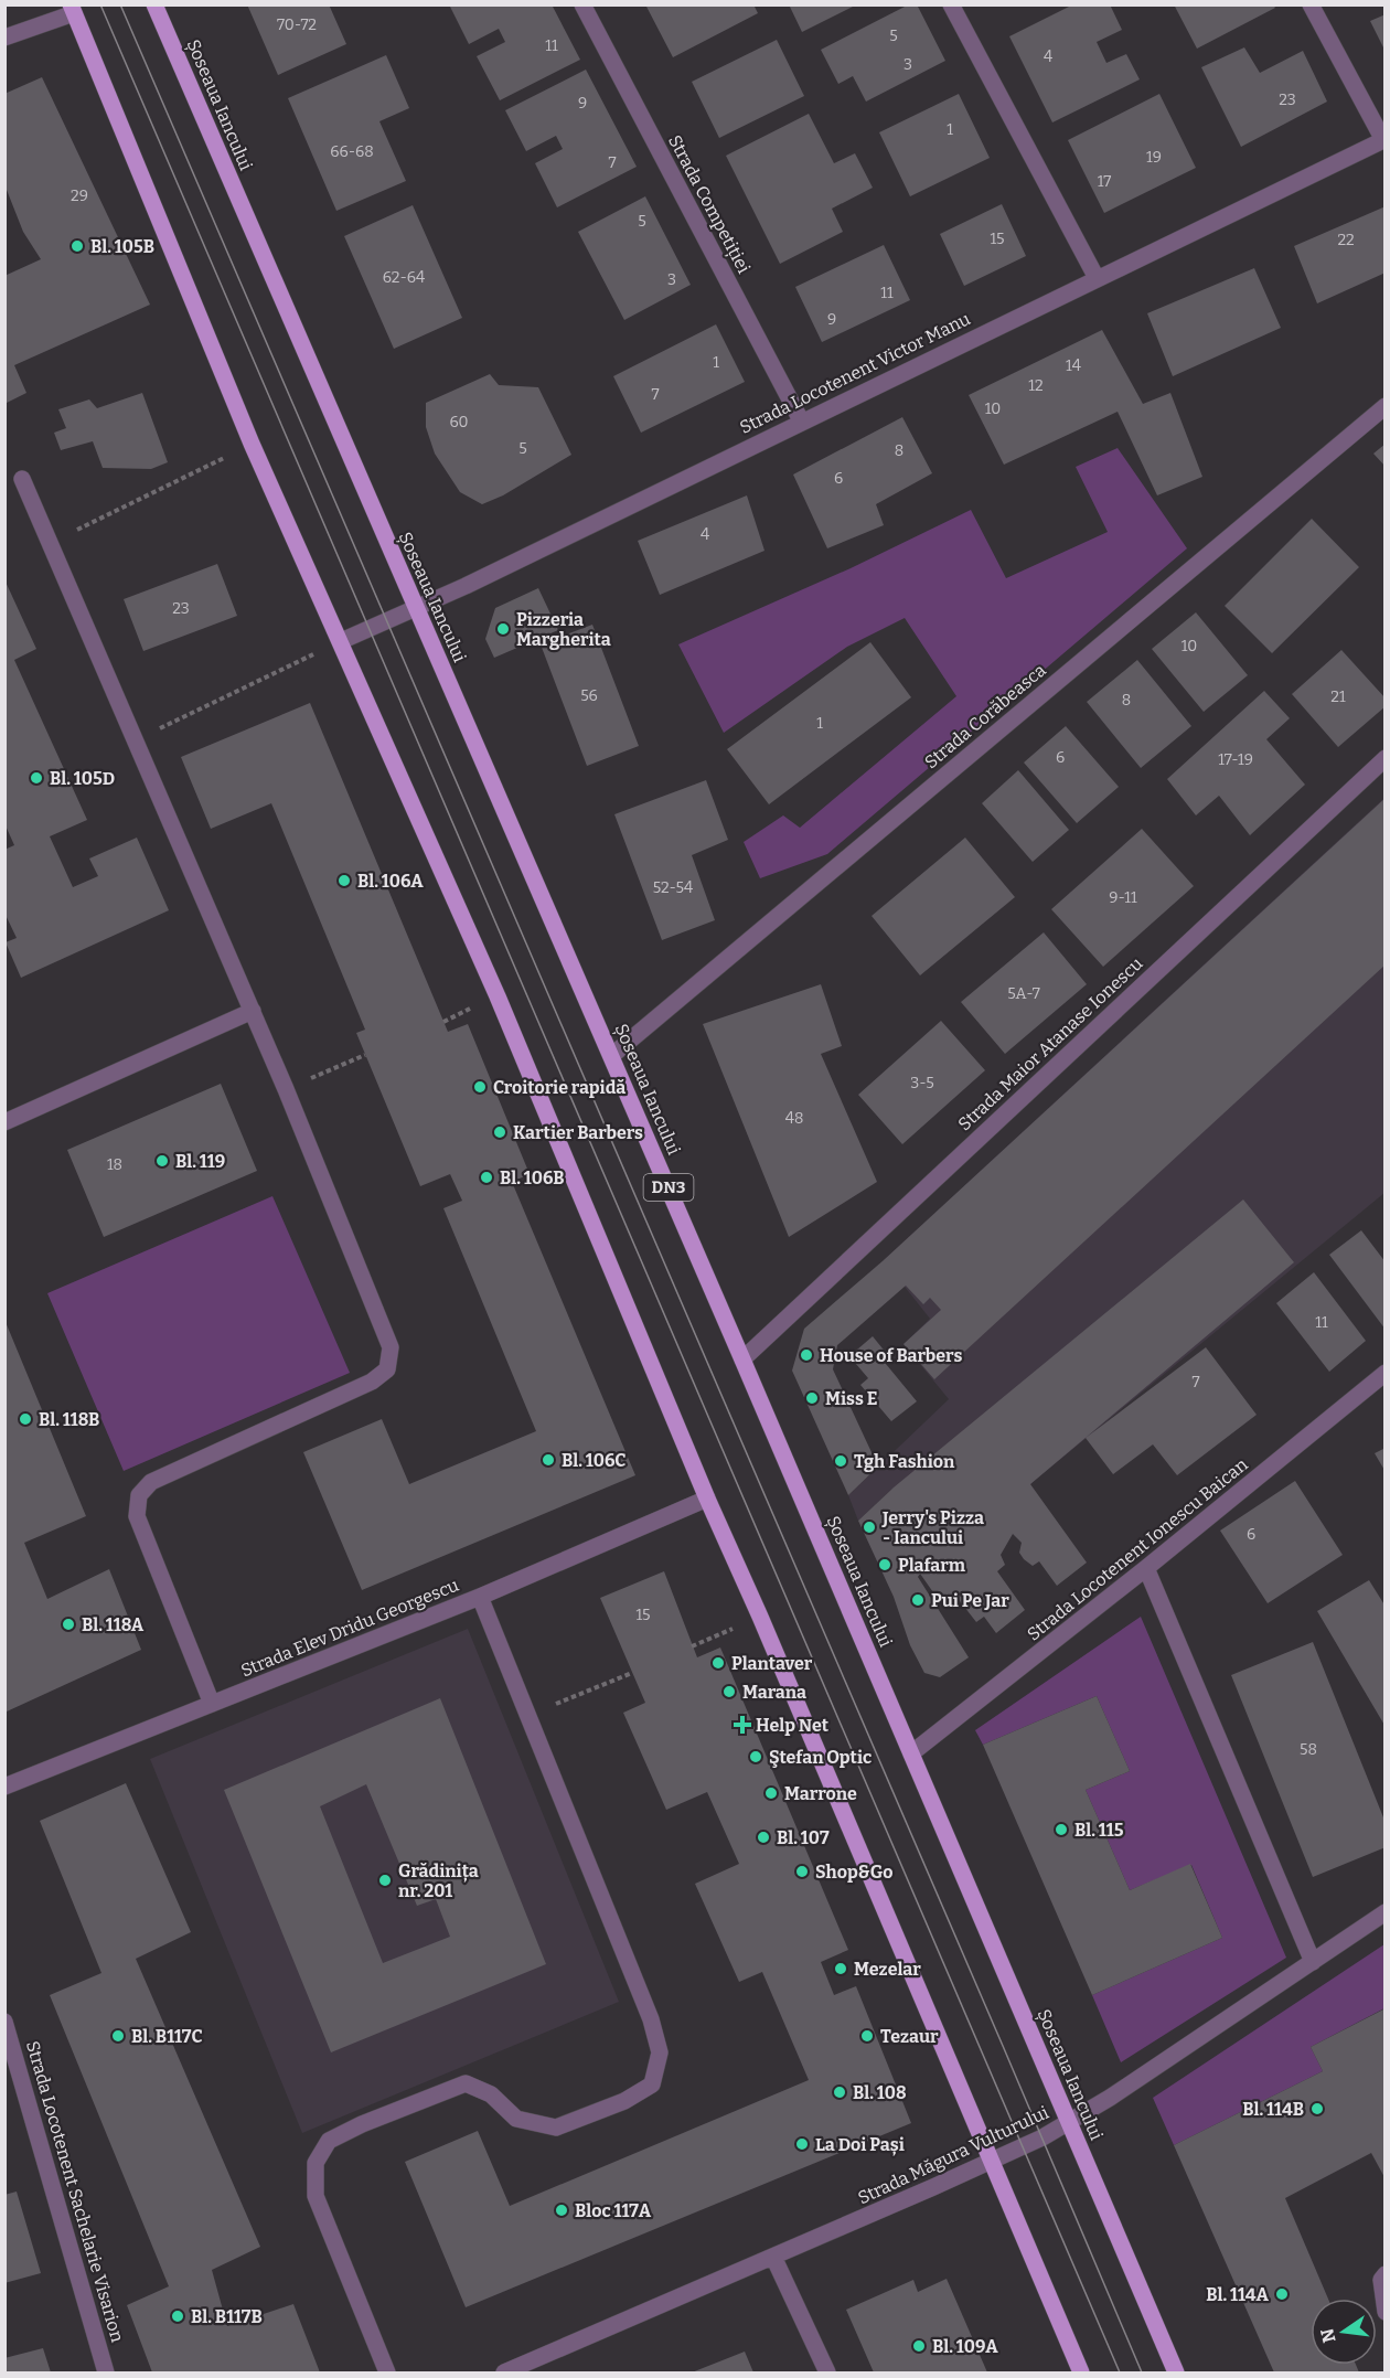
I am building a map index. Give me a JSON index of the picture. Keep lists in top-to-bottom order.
{
  "streets": {
    "main road": ["Șoseaua Iancului", "DN3"],
    "street": [
      "Strada Competiției",
      "Strada Locotenent Victor Manu",
      "Strada Corăbeasca",
      "Strada Maior Atanase Ionescu",
      "Strada Locotenent Ionescu Baican",
      "Strada Elev Dridu Georgescu",
      "Strada Măgura Vulturului",
      "Strada Locotenent Sachelarie Visarion"
    ]
  },
  "crossings": [
    ["Șoseaua Iancului", "Strada Locotenent Victor Manu"],
    ["Șoseaua Iancului", "Strada Corăbeasca"],
    ["Șoseaua Iancului", "Strada Maior Atanase Ionescu"],
    ["Șoseaua Iancului", "Strada Locotenent Ionescu Baican"],
    ["Șoseaua Iancului", "Strada Măgura Vulturului"],
    ["Strada Competiției", "Strada Locotenent Victor Manu"]
  ],
  "places": {
    "other": [
      "Bl. 105B",
      "Pizzeria Margherita",
      "Bl. 105D",
      "Bl. 106A",
      "Croitorie rapidă",
      "Kartier Barbers",
      "Bl. 119",
      "Bl. 106B",
      "House of Barbers",
      "Miss E",
      "Bl. 118B",
      "Bl. 106C",
      "Tgh Fashion",
      "Jerry's Pizza - Iancului",
      "Plafarm",
      "Pui Pe Jar",
      "Bl. 118A",
      "Plantaver",
      "Marana",
      "Ştefan Optic",
      "Marrone",
      "Bl. 115",
      "Bl. 107",
      "Shop&Go",
      "Grădinița nr. 201",
      "Mezelar",
      "Bl. B117C",
      "Tezaur",
      "Bl. 108",
      "Bl. 114B",
      "La Doi Pași",
      "Bloc 117A",
      "Bl. 114A",
      "Bl. B117B",
      "Bl. 109A"
    ],
    "health": ["Help Net"]
  },
  "house_numbers": [
    "70-72",
    "5",
    "11",
    "4",
    "3",
    "23",
    "9",
    "1",
    "66-68",
    "19",
    "7",
    "17",
    "29",
    "5",
    "15",
    "22",
    "62-64",
    "3",
    "11",
    "9",
    "1",
    "14",
    "12",
    "7",
    "10",
    "60",
    "5",
    "8",
    "6",
    "4",
    "23",
    "10",
    "56",
    "21",
    "8",
    "1",
    "6",
    "17-19",
    "52-54",
    "9-11",
    "5A-7",
    "3-5",
    "48",
    "18",
    "11",
    "7",
    "6",
    "15",
    "58"
  ],
  "north": "left"
}
